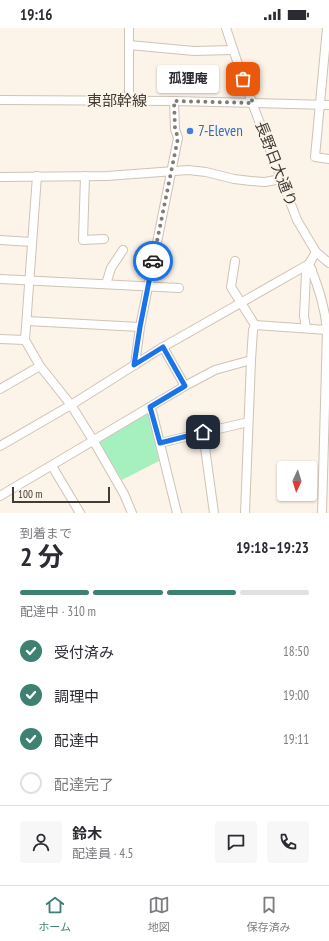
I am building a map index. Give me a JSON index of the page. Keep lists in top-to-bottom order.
{
  "streets": {
    "street": ["東部幹線", "長野日大通り"]
  },
  "crossings": [
    ["東部幹線", "長野日大通り"]
  ],
  "places": ["孤狸庵", "7-Eleven"],
  "scale_bar": "100 m",
  "north": "bottom",
  "page": {
    "status": "19:16",
    "bubble": "孤狸庵",
    "scale": "100 m",
    "heading": ["2 分", "到着まで", "19:18–19:23"],
    "panel": ["鈴木", "配達員 · 4.5"],
    "bar": "配達中 · 310 m",
    "list": [
      ["受付済み", "18:50"],
      ["調理中", "19:00"],
      ["配達中", "19:11"],
      "配達完了"
    ],
    "tabs": ["ホーム", "地図", "保存済み"]
  }
}
